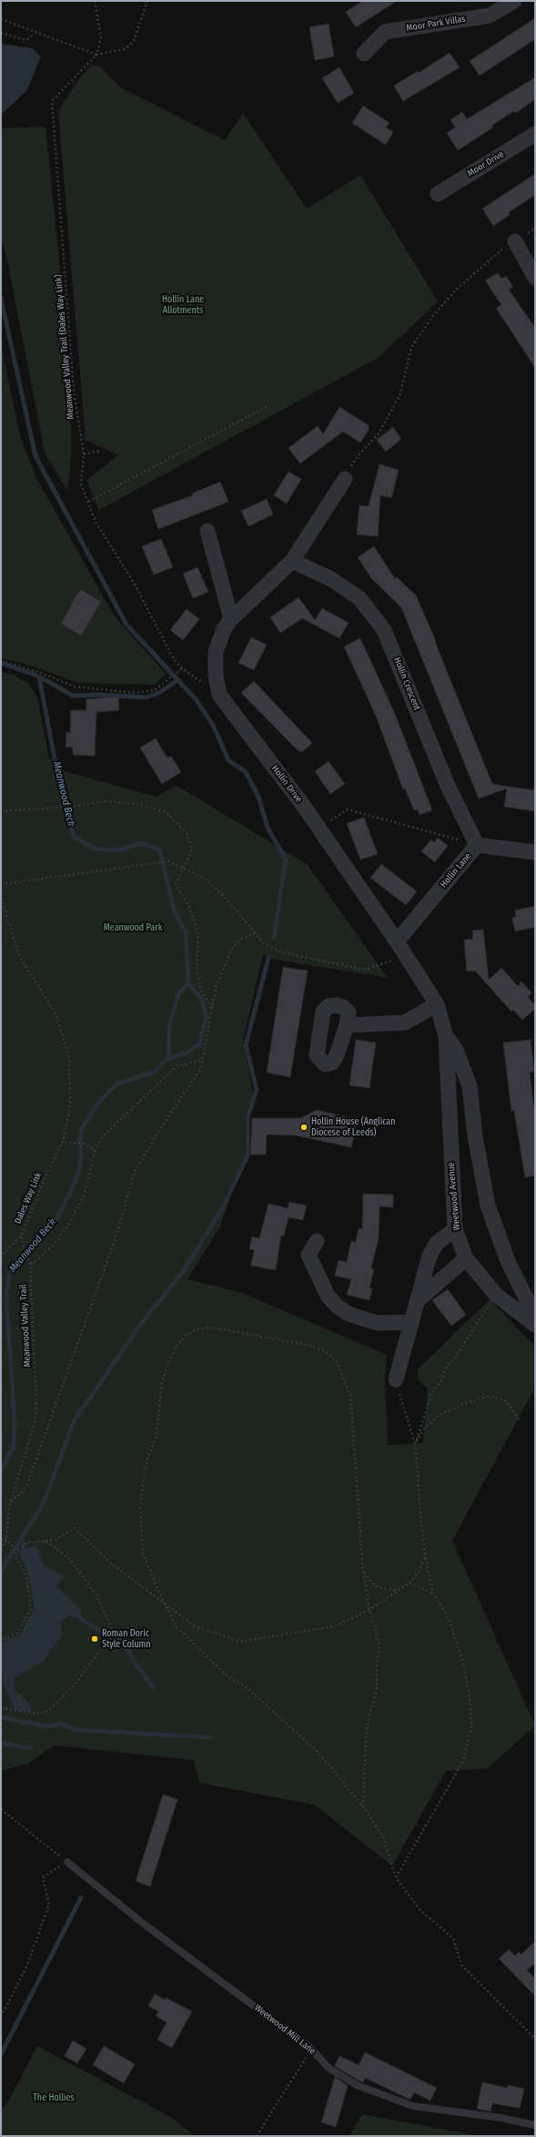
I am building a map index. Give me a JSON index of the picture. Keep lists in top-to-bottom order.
{
  "streets": {
    "street": [
      "Moor Park Villas",
      "Moor Drive",
      "Hollin Crescent",
      "Hollin Drive",
      "Hollin Lane",
      "Weetwood Avenue"
    ],
    "lane": ["Weetwood Mill Lane"],
    "path": ["Meanwood Valley Trail (Dales Way Link)", "Dales Way Link", "Meanwood Valley Trail"]
  },
  "crossings": [
    ["Hollin Crescent", "Hollin Drive"],
    ["Hollin Crescent", "Hollin Lane"],
    ["Hollin Drive", "Hollin Lane"],
    ["Hollin Drive", "Weetwood Avenue"],
    ["Hollin Lane", "Weetwood Avenue"],
    ["Dales Way Link", "Meanwood Valley Trail"]
  ],
  "water": ["Meanwood Beck"],
  "parks": ["Hollin Lane Allotments", "Meanwood Park", "The Hollies"],
  "places": ["Hollin House (Anglican Diocese of Leeds)", "Roman Doric Style Column"]
}
